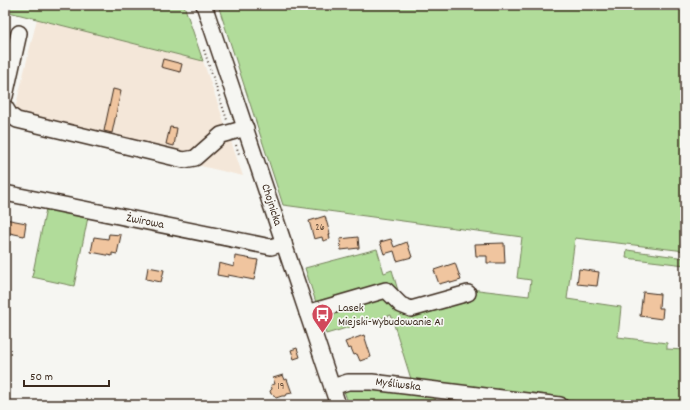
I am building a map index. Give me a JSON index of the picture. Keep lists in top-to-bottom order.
{
  "streets": {
    "street": ["Chojnicka", "Żwirowa", "Myśliwska"]
  },
  "crossings": [
    ["Chojnicka", "Żwirowa"],
    ["Chojnicka", "Myśliwska"]
  ],
  "places": {
    "bus stop": ["Lasek Miejski-Wybudowanie A1"]
  },
  "house_numbers": ["26", "19"],
  "scale_bar": "50 m"
}
